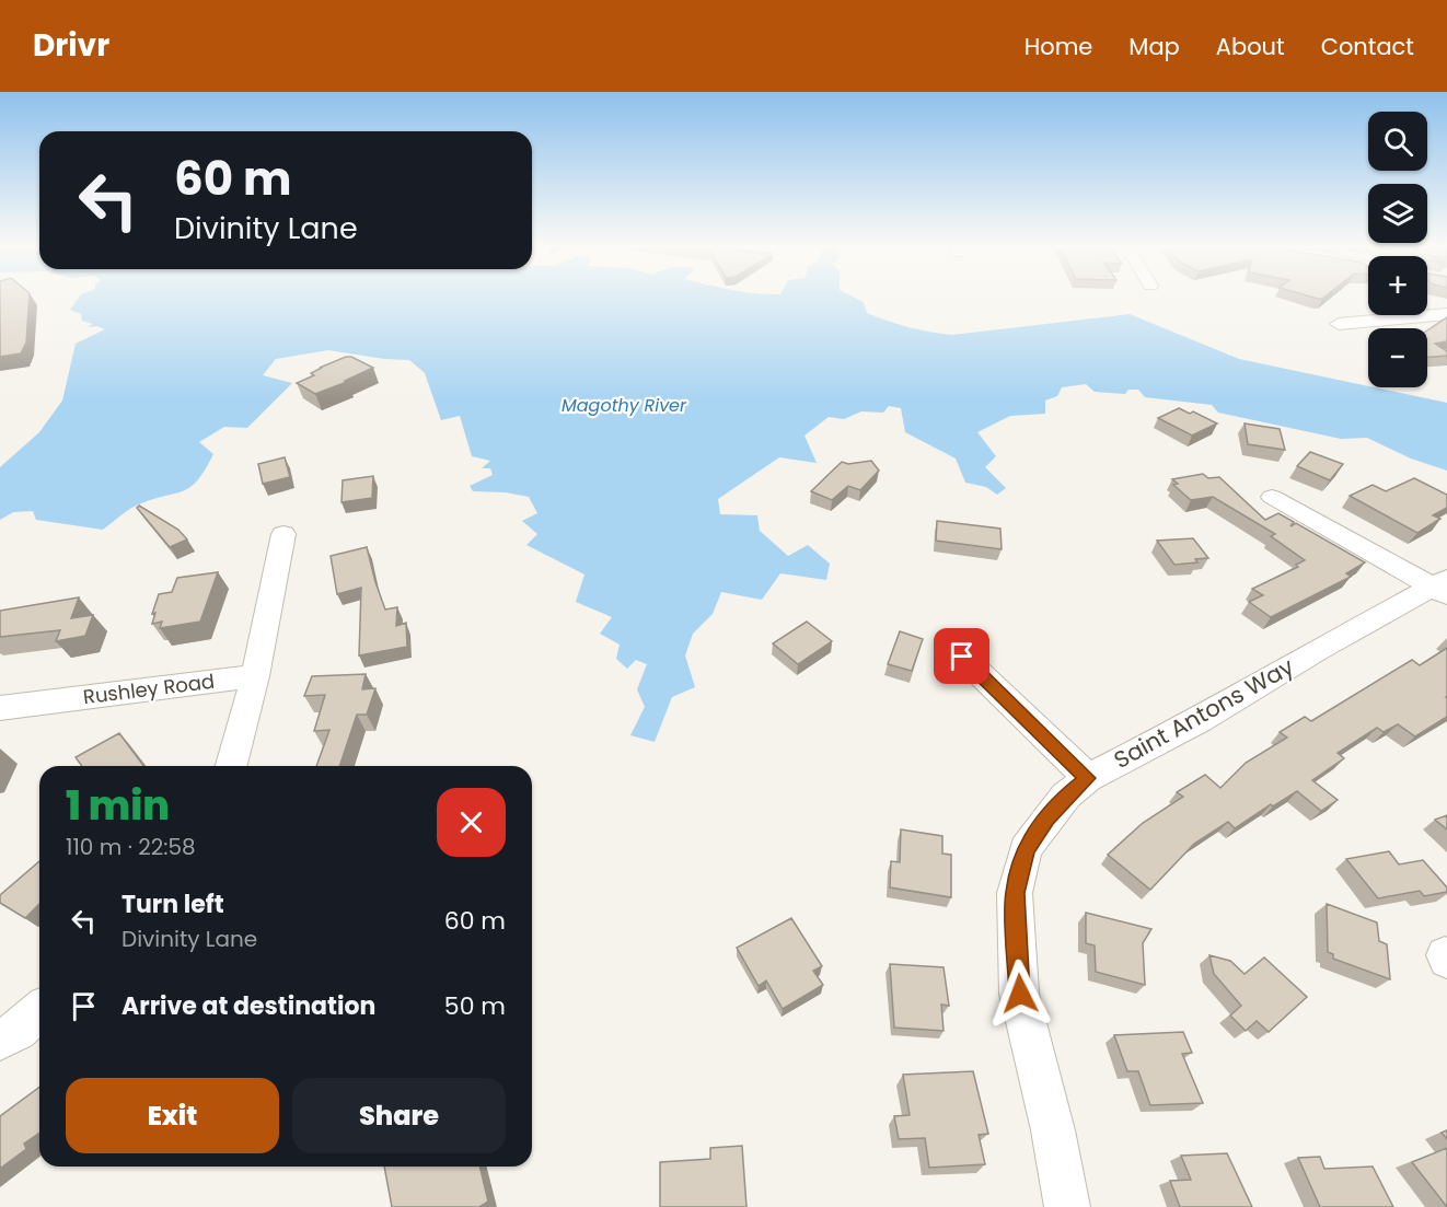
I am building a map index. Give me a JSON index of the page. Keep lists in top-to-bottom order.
{
  "streets": {
    "street": ["Rushley Road", "Saint Antons Way"]
  },
  "water": ["Magothy River"],
  "page": {
    "header": "Drivr",
    "nav": [
      "Home",
      "Map",
      "About",
      "Contact"
    ],
    "map_buttons": ["+", "−"],
    "turn": ["60 m", "Divinity Lane"],
    "heading": ["1 min", "110 m · 22:58"],
    "list": [
      {
        "name": "Turn left",
        "note": "Divinity Lane",
        "value": "60 m"
      },
      {
        "name": "Arrive at destination",
        "value": "50 m"
      }
    ],
    "buttons": ["Exit", "Share"]
  }
}
